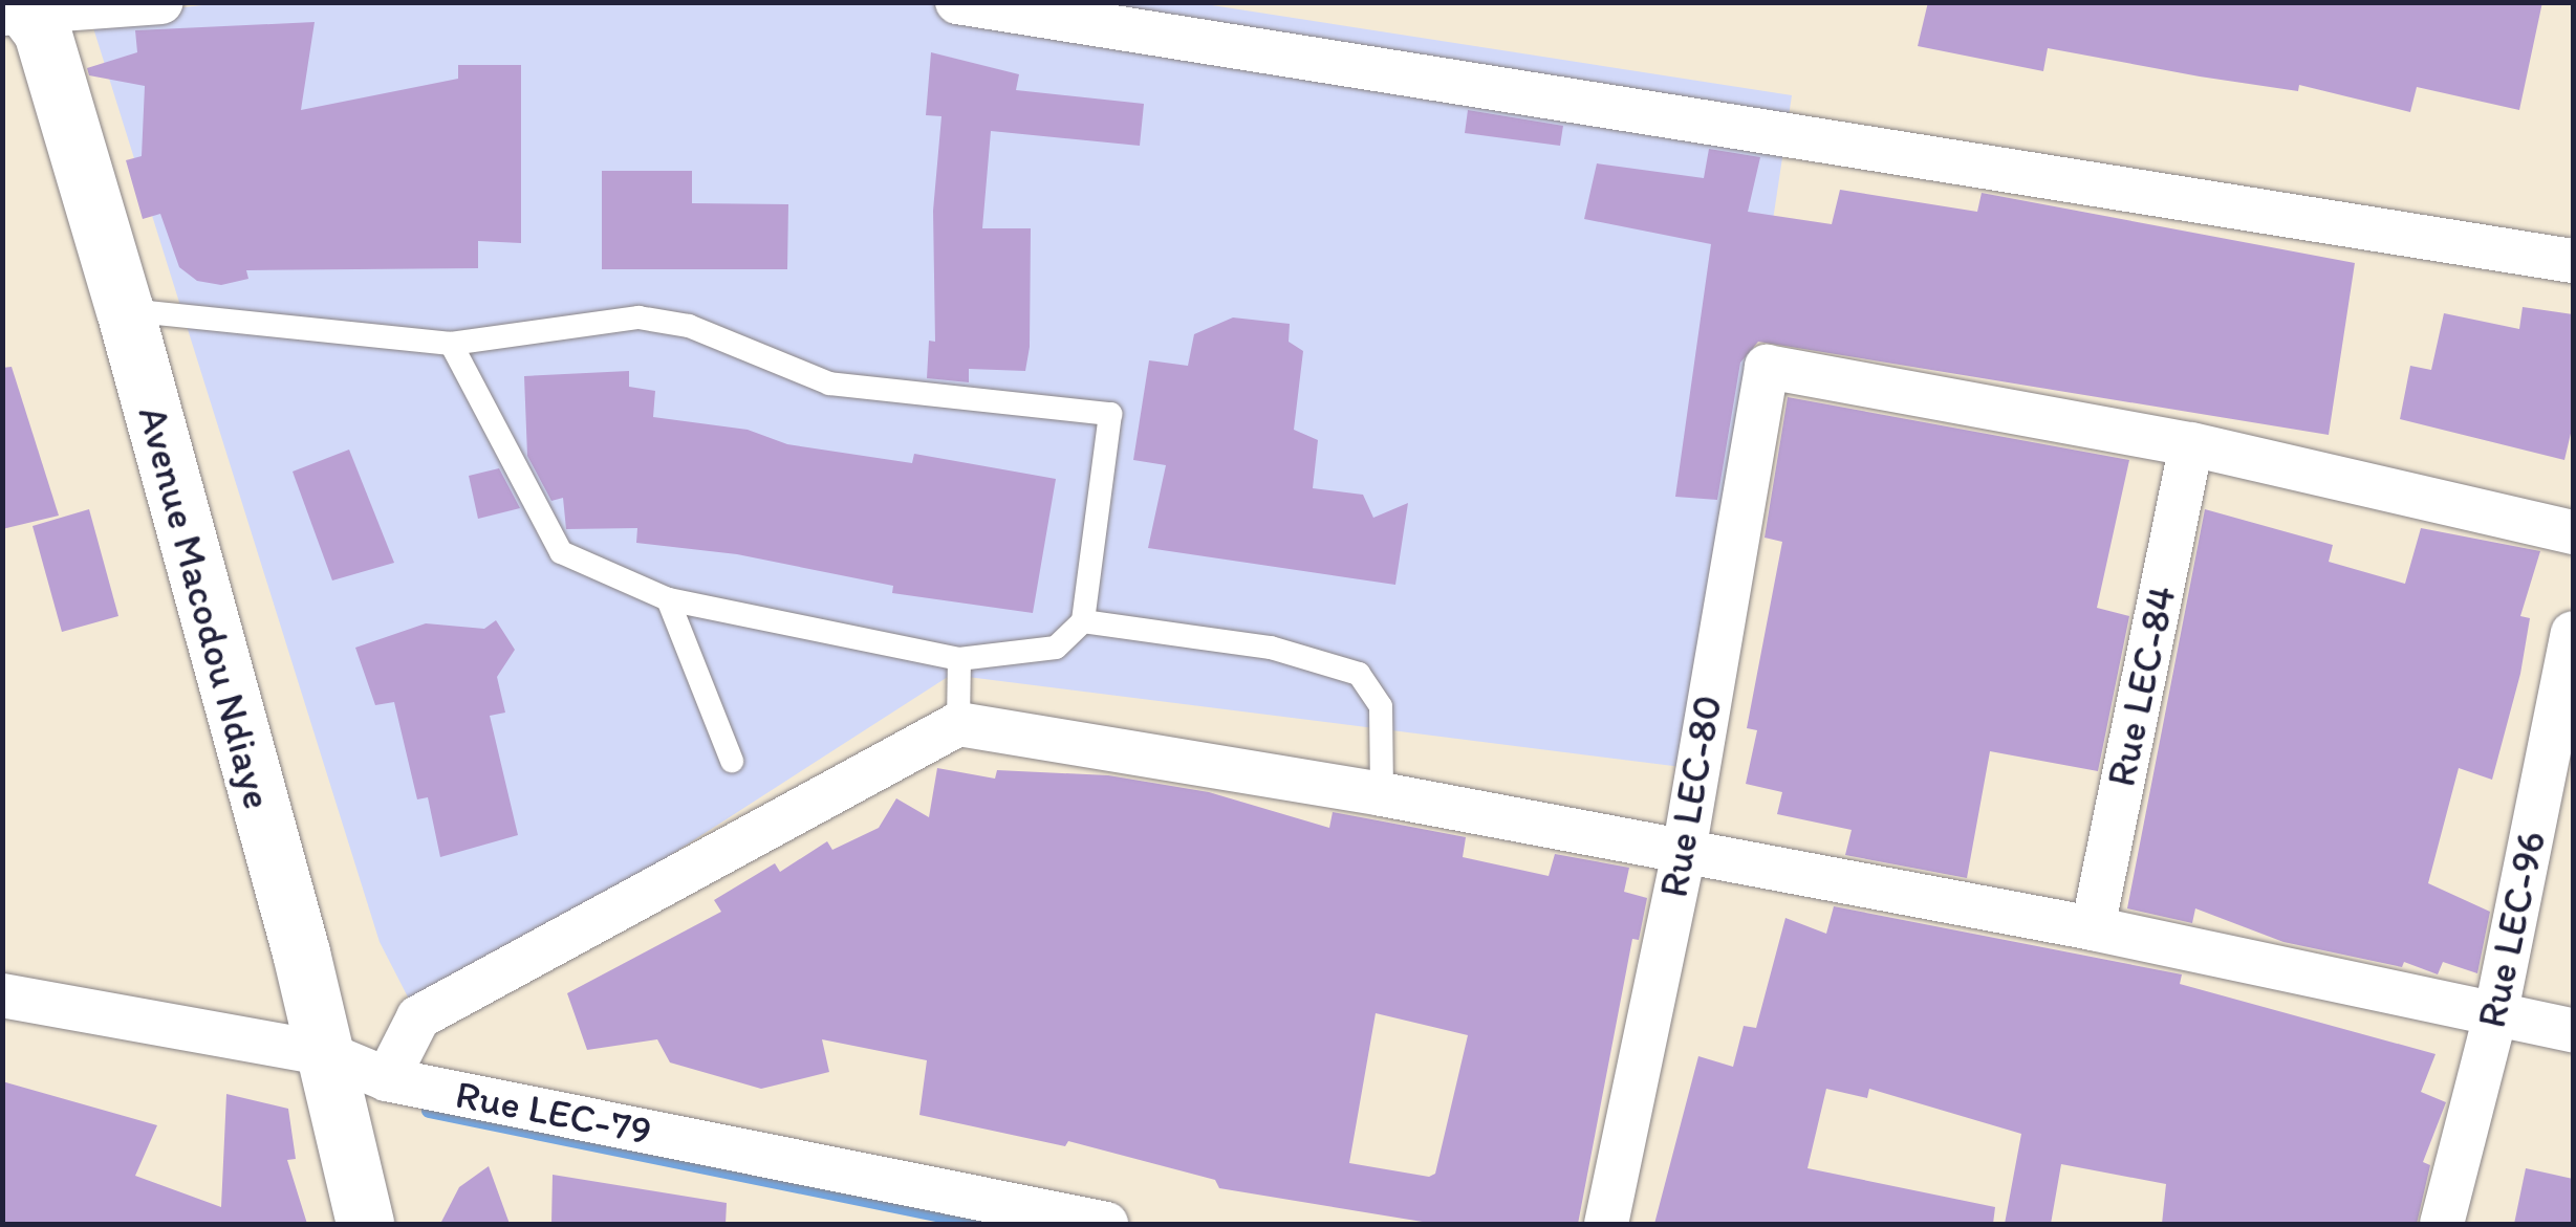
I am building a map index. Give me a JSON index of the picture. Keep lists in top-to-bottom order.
{
  "streets": {
    "street": [
      "Avenue Macodou Ndiaye",
      "Rue LEC-84",
      "Rue LEC-80",
      "Rue LEC-96",
      "Rue LEC-79"
    ]
  },
  "crossings": [
    ["Avenue Macodou Ndiaye", "Rue LEC-79"],
    ["Rue LEC-84", "Rue LEC-80"]
  ]
}
